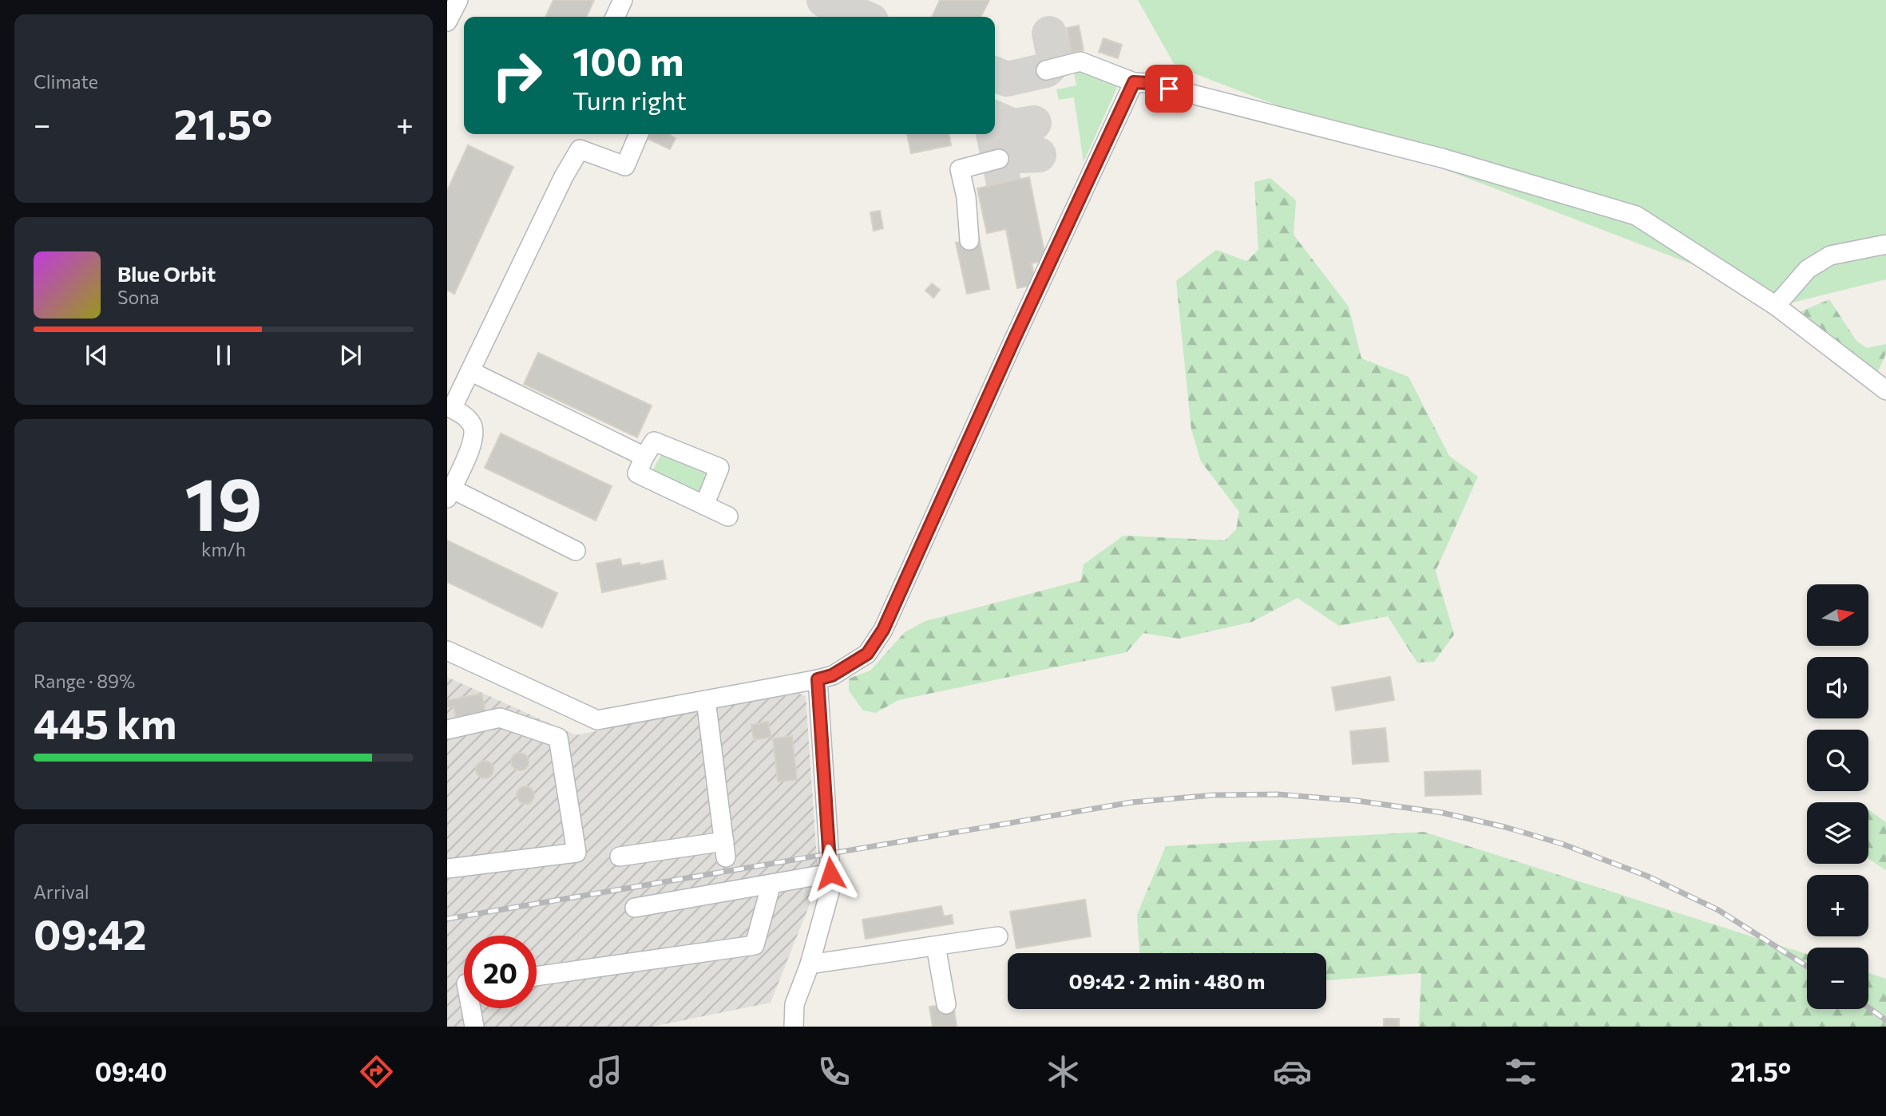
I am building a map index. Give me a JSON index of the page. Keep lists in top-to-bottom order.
{
  "north": "right",
  "page": {
    "tile": [
      "Climate",
      ["19", "km/h"],
      ["Range · 89%", "445 km"],
      ["Arrival", "09:42"]
    ],
    "turn": ["100 m", "Turn right"],
    "heat": ["−", "21.5°", "+"],
    "song": ["Blue Orbit", "Sona"],
    "map_buttons": ["+", "−"],
    "limit": "20",
    "trip": "09:42 · 2 min · 480 m",
    "tabs": ["09:40", "21.5°"]
  }
}
